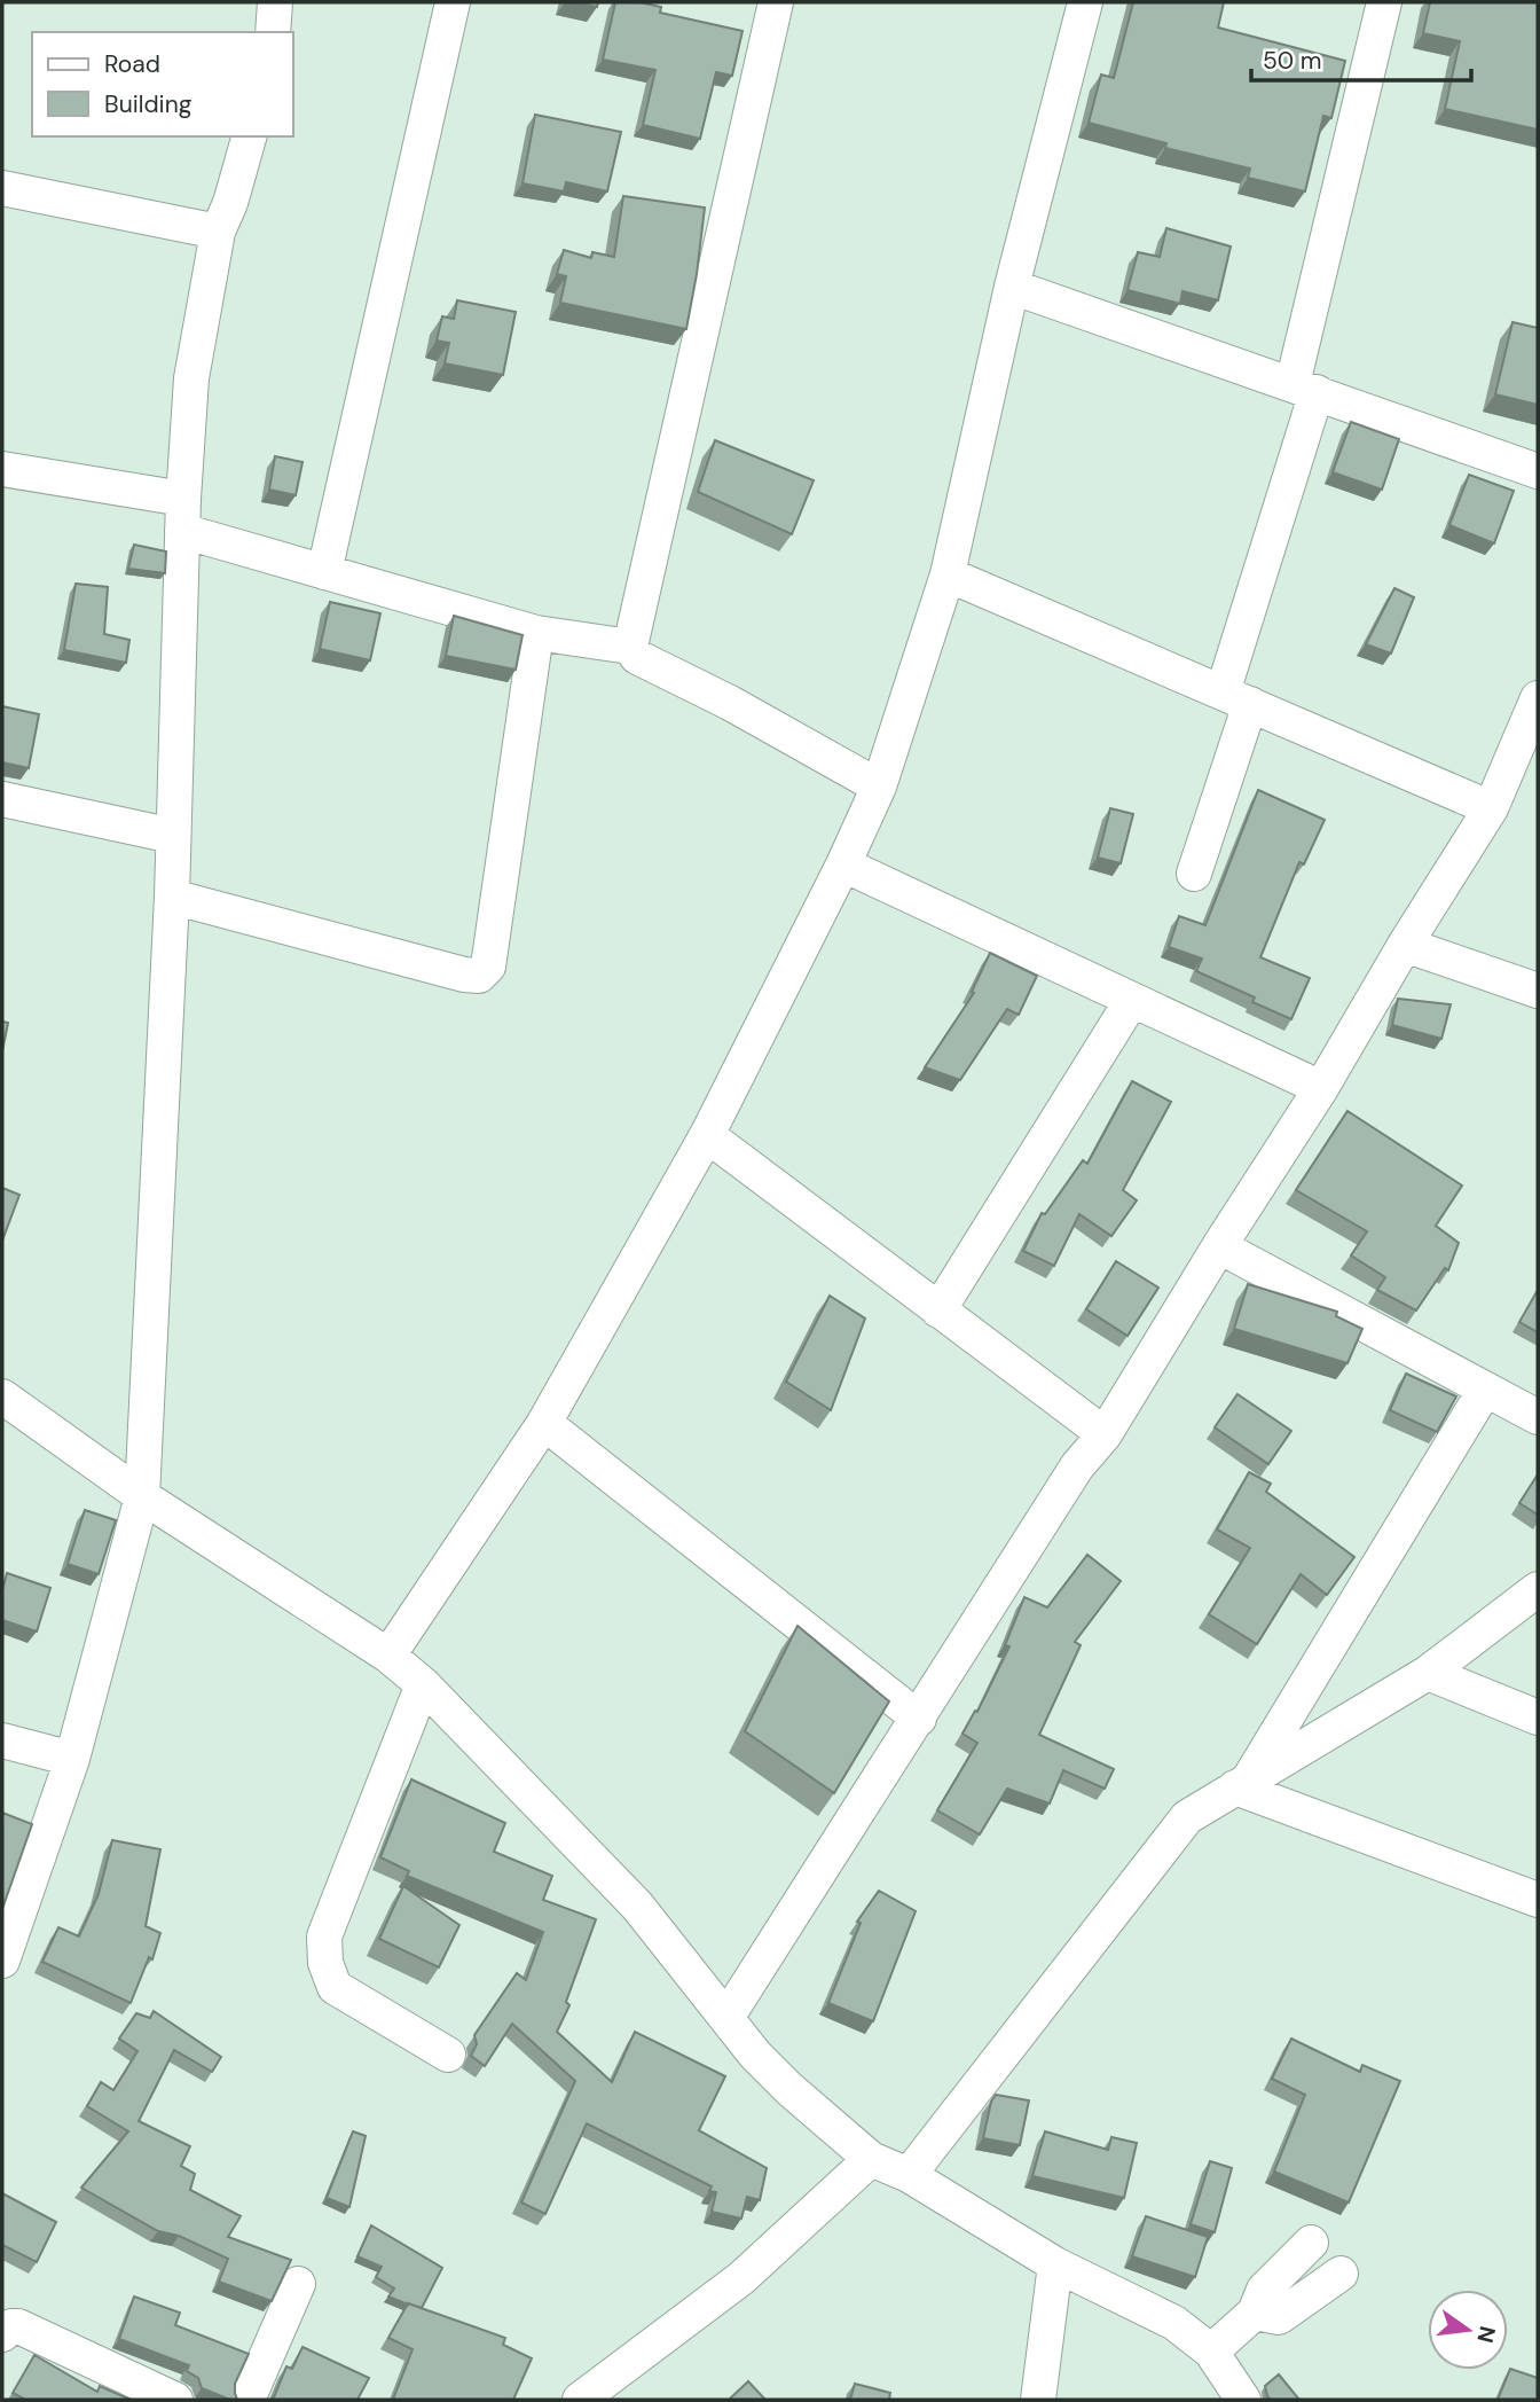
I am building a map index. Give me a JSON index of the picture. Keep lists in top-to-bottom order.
{
  "legend": ["Road", "Building"],
  "scale_bar": "50 m",
  "north": "right"
}
